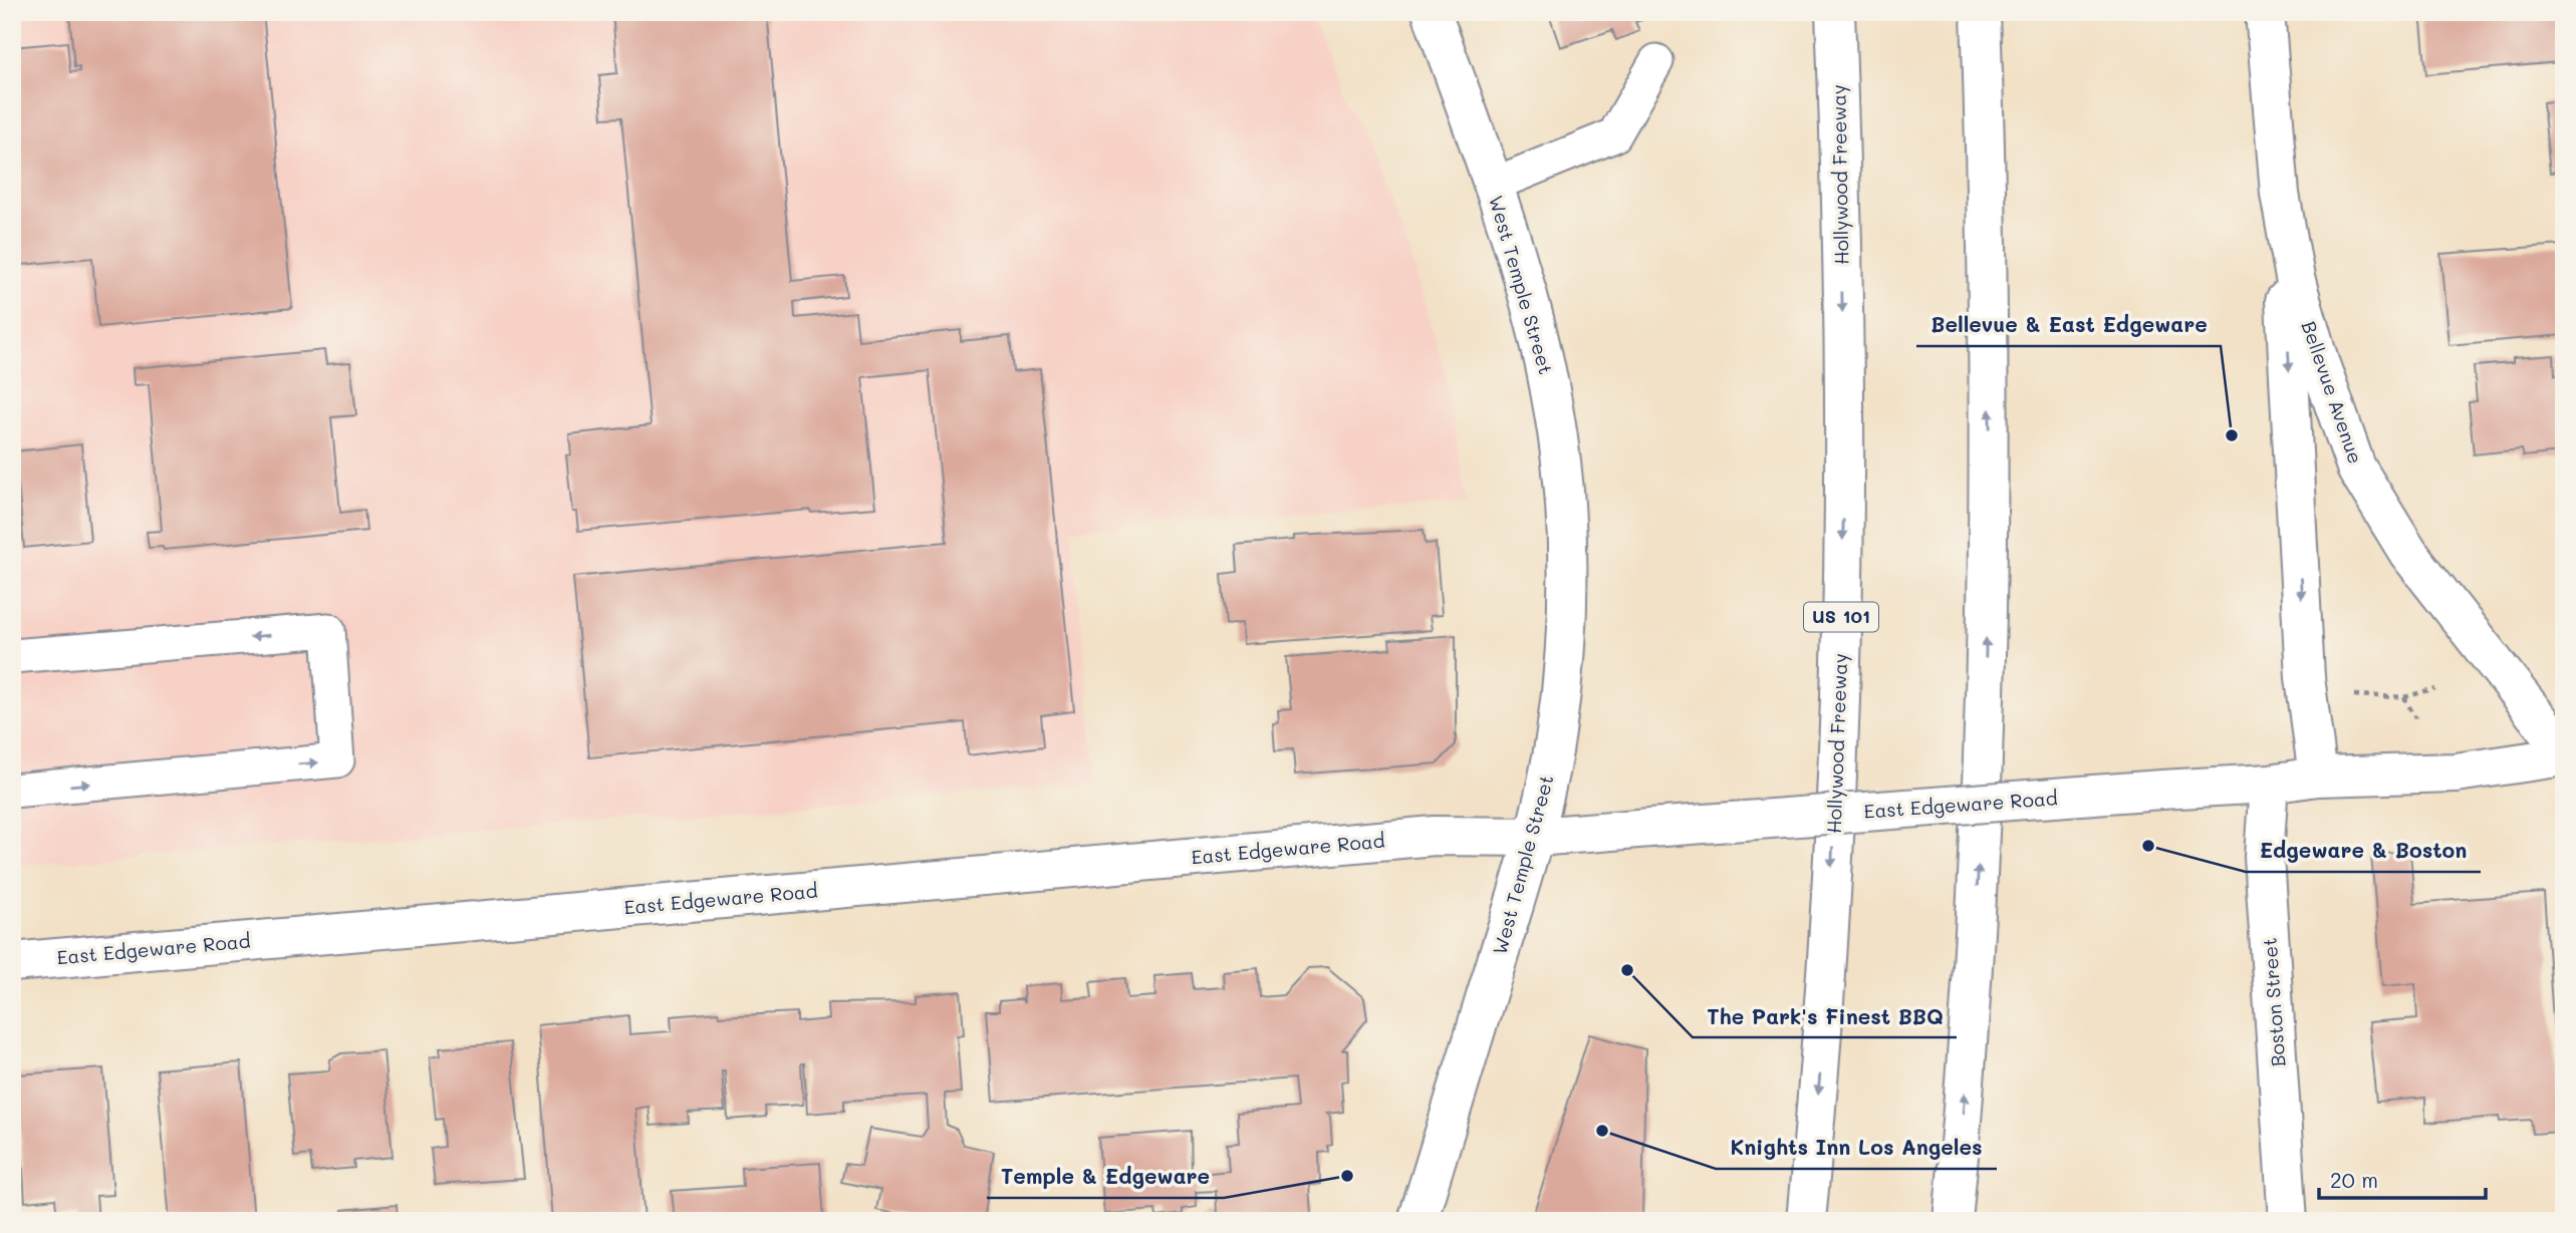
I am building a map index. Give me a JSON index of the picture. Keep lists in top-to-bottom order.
{
  "streets": {
    "main road": [
      "Hollywood Freeway",
      "West Temple Street",
      "Bellevue Avenue",
      "US 101",
      "East Edgeware Road",
      "Boston Street"
    ]
  },
  "crossings": [
    ["West Temple Street", "East Edgeware Road"],
    ["East Edgeware Road", "Boston Street"]
  ],
  "places": [
    "Bellevue & East Edgeware",
    "Edgeware & Boston",
    "The Park's Finest BBQ",
    "Knights Inn Los Angeles",
    "Temple & Edgeware"
  ],
  "scale_bar": "20 m"
}
